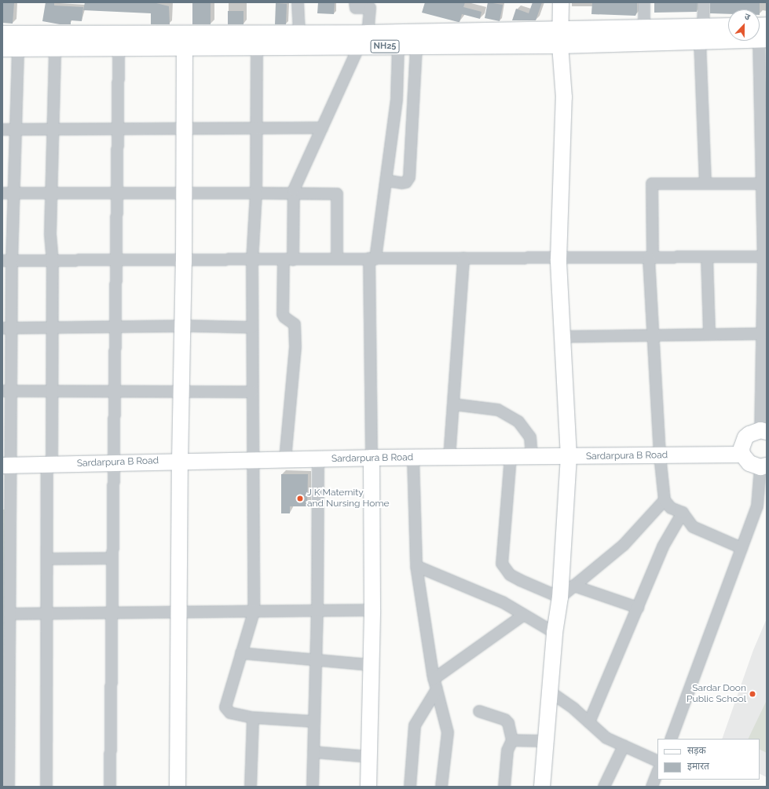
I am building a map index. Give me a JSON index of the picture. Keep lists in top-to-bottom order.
{
  "streets": {
    "main road": ["NH25"],
    "street": ["Sardarpura B Road"]
  },
  "places": ["J K Maternity and Nursing Home", "Sardar Doon Public School"],
  "legend": ["सड़क", "इमारत"],
  "north": "top"
}
